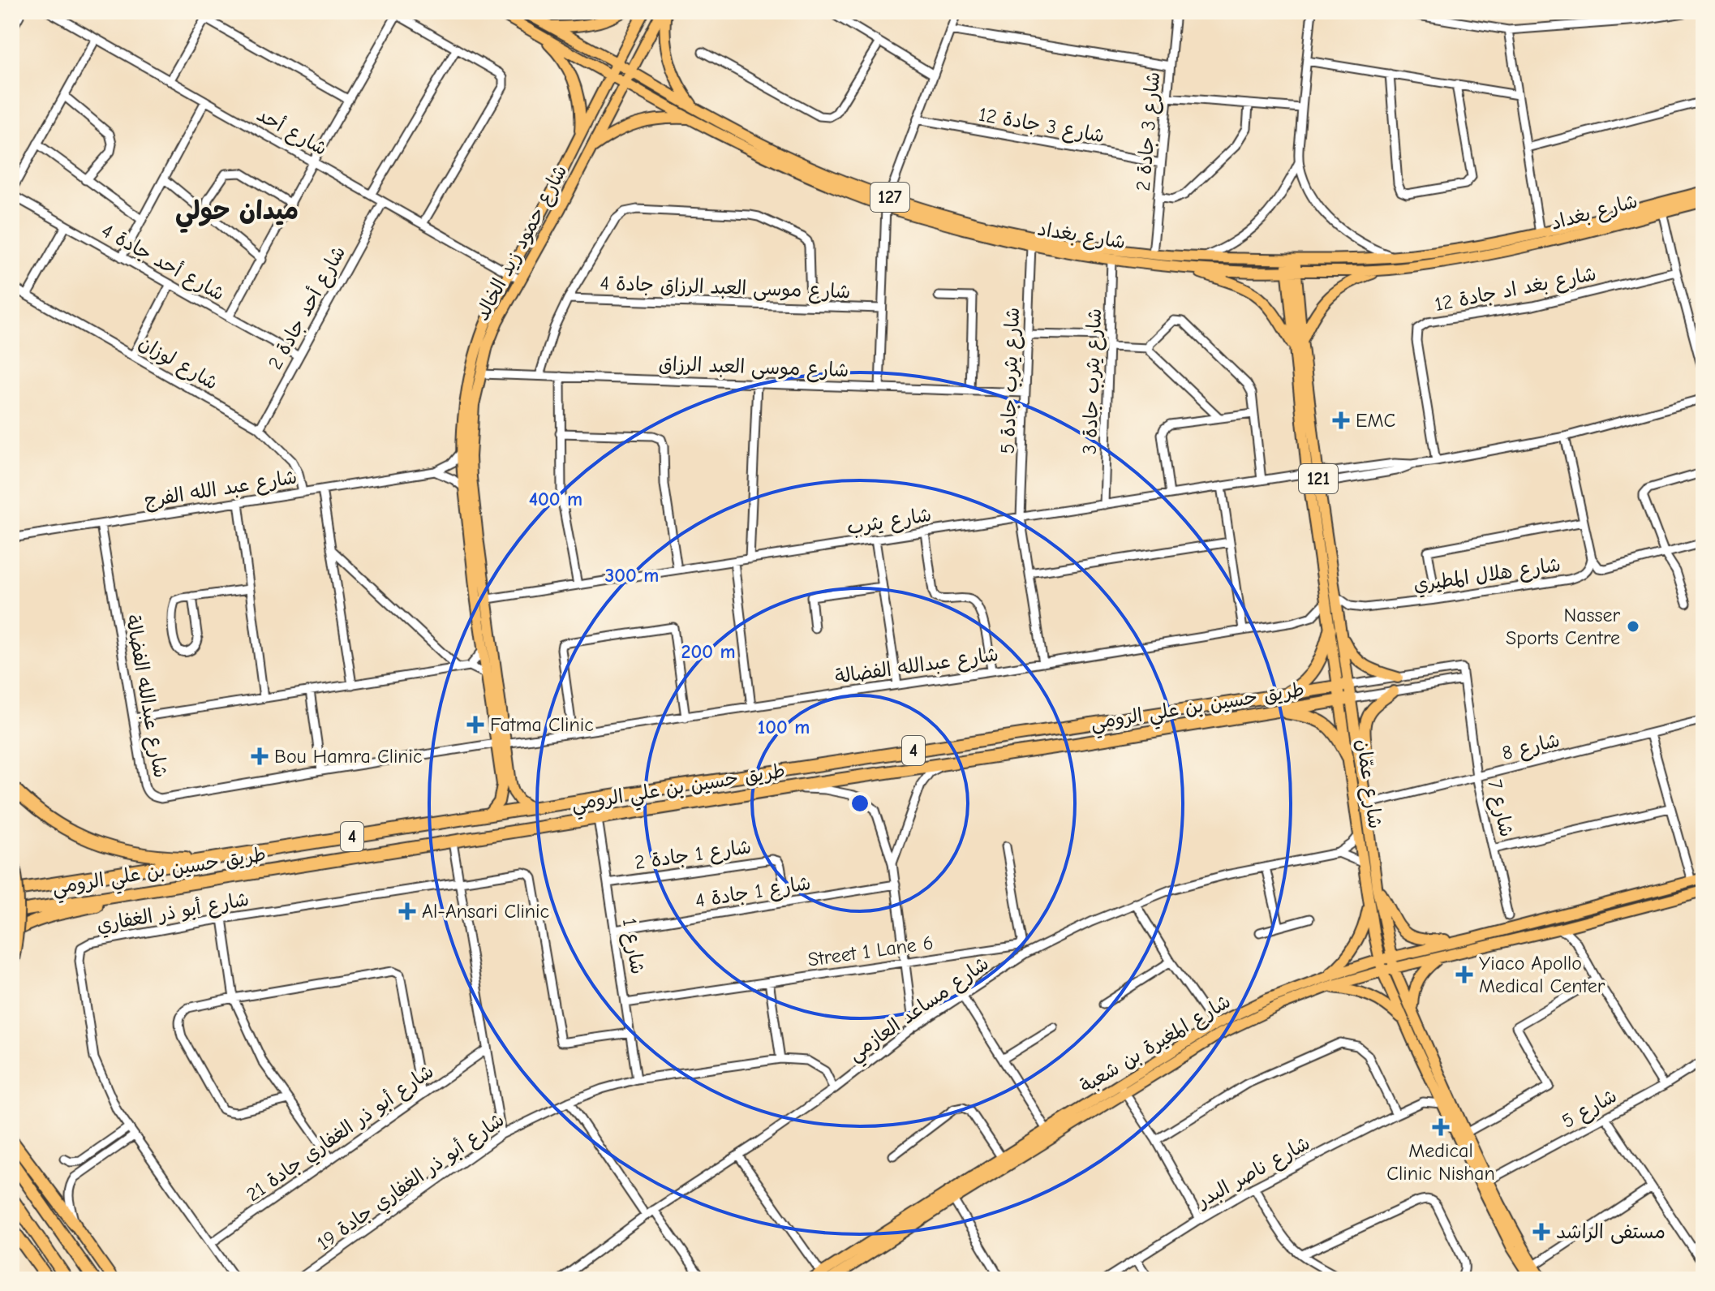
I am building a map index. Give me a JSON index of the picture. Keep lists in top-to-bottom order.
{
  "streets": {
    "highway": ["طريق حسين بن علي الرومي", "4"],
    "main road": [
      "127",
      "شارع بغداد",
      "شارع حمود زيد الخالد",
      "121",
      "شارع عمّان",
      "شارع المغيرة بن شعبة"
    ],
    "street": [
      "شارع 3 جادة 12",
      "شارع أحد",
      "شارع 3 جادة 2",
      "شارع أحد جادة 4",
      "شارع موسى العبد الرزاق جادة 4",
      "شارع بغد اد جادة 12",
      "شارع أحد جادة 2",
      "شارع لوزان",
      "شارع موسى العبد الرزاق",
      "شارع يثرب جادة 5",
      "شارع يثرب جادة 3",
      "شارع عبد الله الفرج",
      "شارع يثرب",
      "شارع هلال المطيري",
      "شارع عبدالله الفضالة",
      "شارع 8",
      "شارع 7",
      "شارع 1 جادة 2",
      "شارع 1 جادة 4",
      "شارع أبو ذر الغفاري",
      "شارع 1",
      "Street 1 Lane 6",
      "شارع مساعد العازمي",
      "شارع 5",
      "شارع أبو ذر الغفاري جادة 21",
      "شارع ناصر البدر",
      "شارع أبو ذر الغفاري جادة 19"
    ]
  },
  "crossings": [
    ["شارع 3 جادة 12", "شارع 3 جادة 2"],
    ["شارع أحد", "شارع حمود زيد الخالد"],
    ["شارع أحد", "شارع أحد جادة 2"],
    ["شارع 3 جادة 2", "شارع بغداد"],
    ["شارع بغداد", "شارع حمود زيد الخالد"],
    ["شارع بغداد", "شارع يثرب جادة 5"],
    ["شارع بغداد", "شارع يثرب جادة 3"],
    ["شارع بغداد", "شارع عمّان"],
    ["شارع حمود زيد الخالد", "شارع موسى العبد الرزاق"],
    ["شارع حمود زيد الخالد", "شارع عبد الله الفرج"],
    ["شارع حمود زيد الخالد", "شارع يثرب"],
    ["شارع حمود زيد الخالد", "شارع عبدالله الفضالة"],
    ["شارع حمود زيد الخالد", "طريق حسين بن علي الرومي"],
    ["شارع أحد جادة 4", "شارع أحد جادة 2"],
    ["شارع أحد جادة 2", "شارع لوزان"],
    ["شارع لوزان", "شارع عبد الله الفرج"],
    ["شارع موسى العبد الرزاق", "شارع يثرب جادة 5"],
    ["شارع يثرب جادة 5", "شارع يثرب"],
    ["شارع يثرب جادة 5", "شارع عبدالله الفضالة"],
    ["شارع يثرب جادة 3", "شارع يثرب"],
    ["شارع عبد الله الفرج", "شارع عبدالله الفضالة"],
    ["شارع يثرب", "شارع عمّان"],
    ["شارع هلال المطيري", "شارع عمّان"],
    ["شارع عبدالله الفضالة", "شارع عمّان"],
    ["طريق حسين بن علي الرومي", "شارع عمّان"],
    ["طريق حسين بن علي الرومي", "شارع 1"],
    ["شارع 8", "شارع عمّان"],
    ["شارع 8", "شارع 7"],
    ["شارع عمّان", "شارع المغيرة بن شعبة"],
    ["شارع عمّان", "شارع 5"],
    ["شارع عمّان", "شارع ناصر البدر"],
    ["شارع 1 جادة 2", "شارع 1 جادة 4"],
    ["شارع 1 جادة 2", "شارع 1"],
    ["شارع 1 جادة 4", "شارع 1"],
    ["شارع أبو ذر الغفاري", "شارع 1"],
    ["شارع أبو ذر الغفاري", "شارع أبو ذر الغفاري جادة 21"],
    ["شارع 1", "Street 1 Lane 6"],
    ["شارع 1", "شارع أبو ذر الغفاري جادة 19"],
    ["شارع مساعد العازمي", "شارع أبو ذر الغفاري جادة 19"]
  ],
  "districts": ["ميدان حولي"],
  "places": {
    "health": [
      "EMC",
      "Fatma Clinic",
      "Bou Hamra Clinic",
      "Al-Ansari Clinic",
      "Yiaco Apollo Medical Center",
      "Medical Clinic Nishan",
      "مستفى الراشد"
    ],
    "other": ["Nasser Sports Centre"]
  },
  "rings": [
    "400 m",
    "300 m",
    "200 m",
    "100 m"
  ]
}
